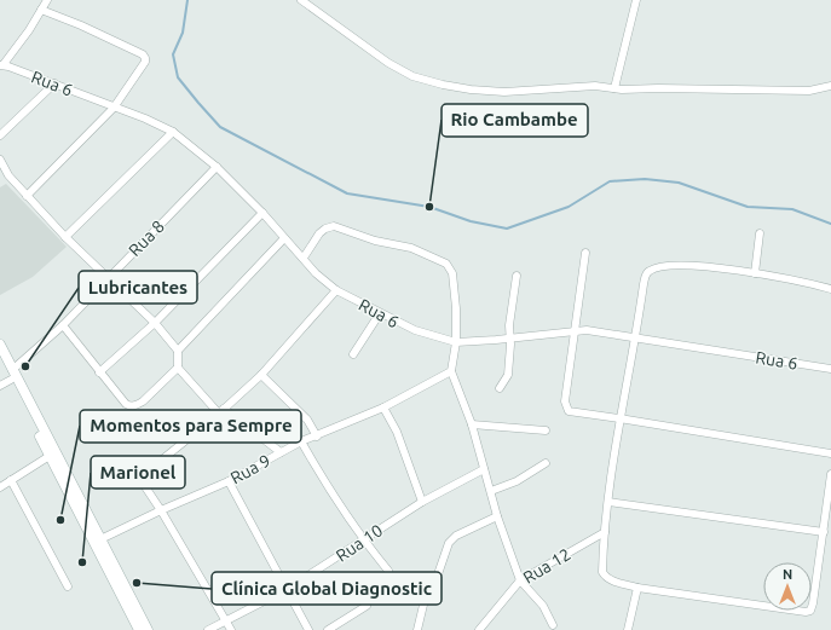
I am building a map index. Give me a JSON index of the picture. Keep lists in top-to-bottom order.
{
  "streets": {
    "street": [
      "Rua 6",
      "Rua 8",
      "Rua 9",
      "Rua 10",
      "Rua 12"
    ]
  },
  "crossings": [
    ["Rua 6", "Rua 8"]
  ],
  "places": [
    "Rio Cambambe",
    "Lubricantes",
    "Momentos para Sempre",
    "Marionel",
    "Clínica Global Diagnostic"
  ],
  "north": "top"
}
